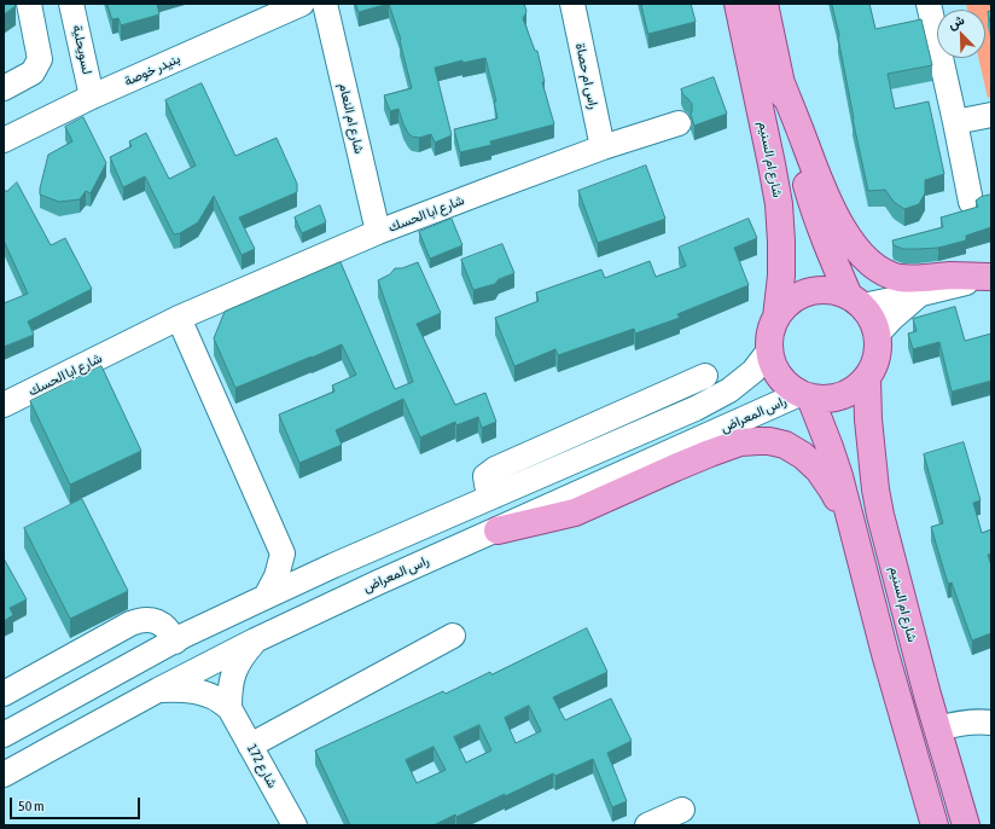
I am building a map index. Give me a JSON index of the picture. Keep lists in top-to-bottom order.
{
  "streets": {
    "main road": ["شارع ام السنيم"],
    "street": [
      "لسويحلية",
      "بنيدر خوصة",
      "راس ام حصاة",
      "شارع ام النعام",
      "شارع ابا الحسك",
      "راس المعراض",
      "شارع 172"
    ]
  },
  "crossings": [
    ["لسويحلية", "بنيدر خوصة"],
    ["راس ام حصاة", "شارع ابا الحسك"],
    ["شارع ام النعام", "شارع ابا الحسك"],
    ["شارع ام السنيم", "راس المعراض"],
    ["راس المعراض", "شارع 172"]
  ],
  "scale_bar": "50 m",
  "north": "top left"
}
